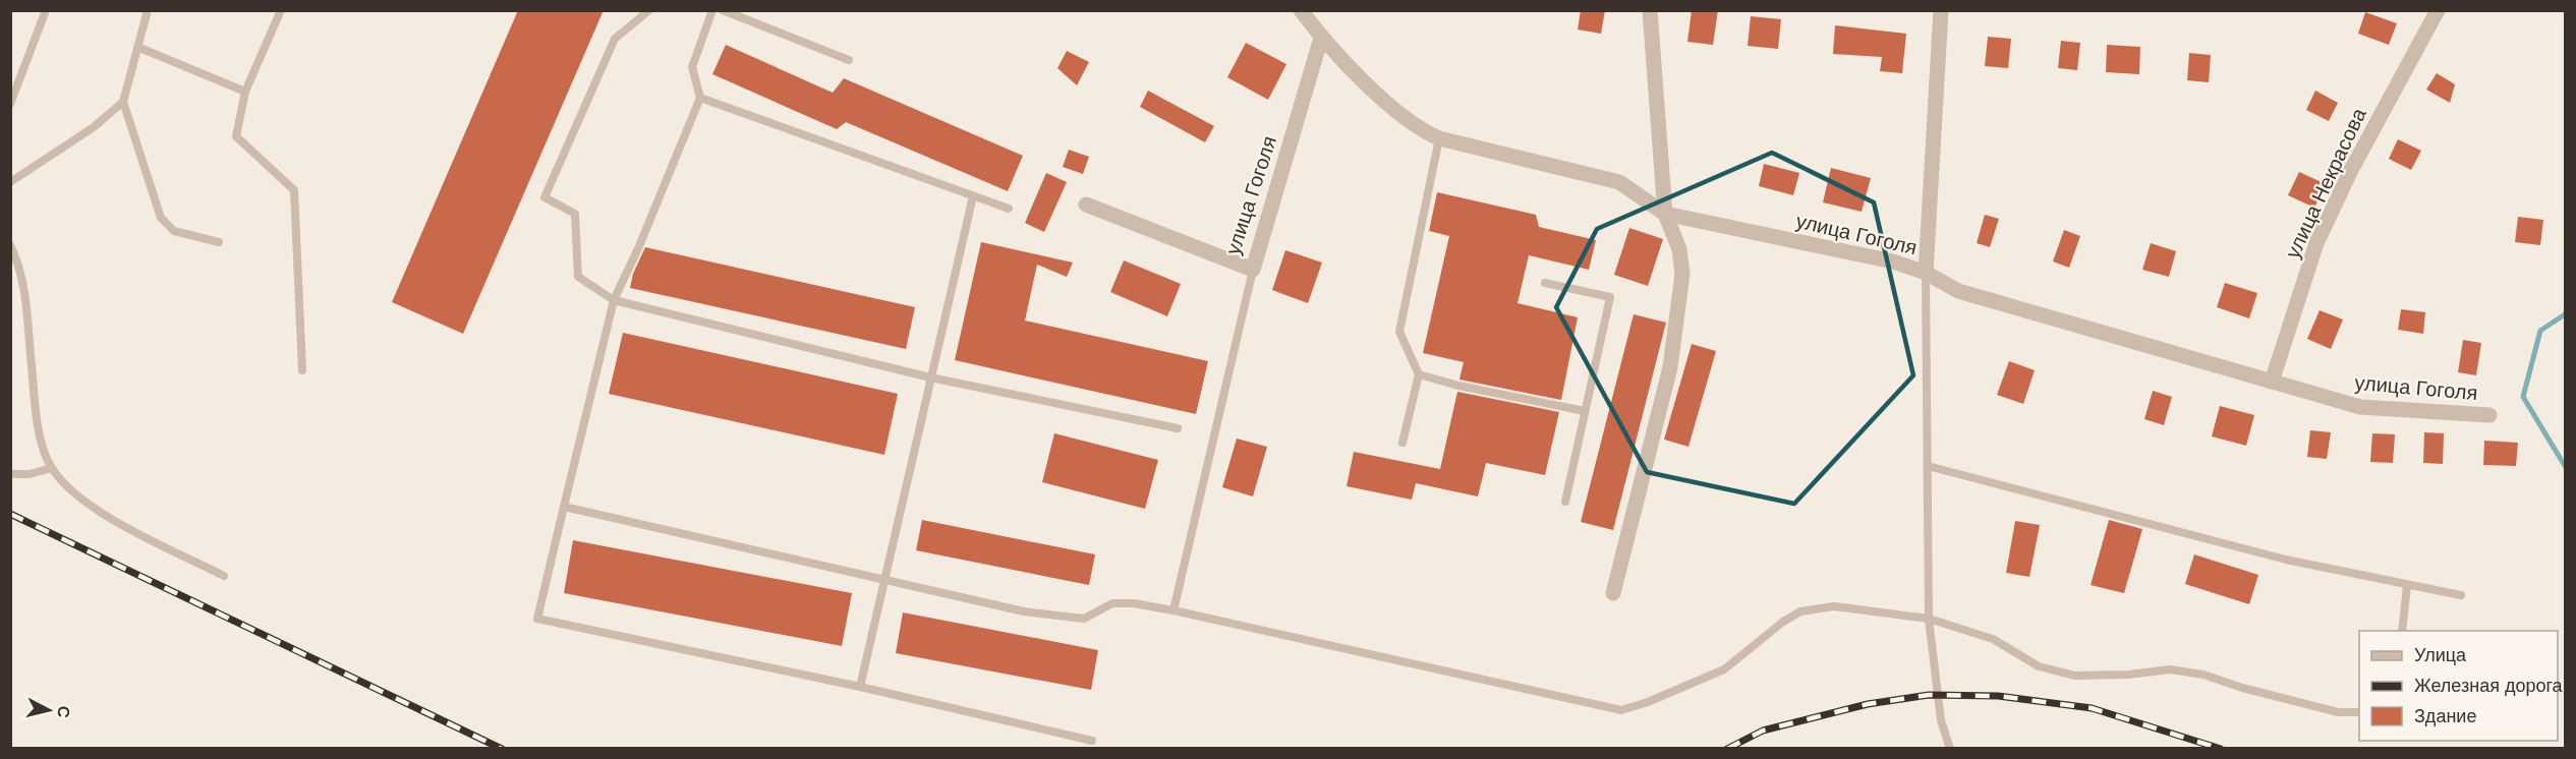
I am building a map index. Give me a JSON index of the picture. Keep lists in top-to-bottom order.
{
  "streets": {
    "street": ["улица Некрасова", "улица Гоголя"]
  },
  "crossings": [
    ["улица Некрасова", "улица Гоголя"]
  ],
  "legend": ["Улица", "Железная дорога", "Здание"],
  "north": "right"
}
